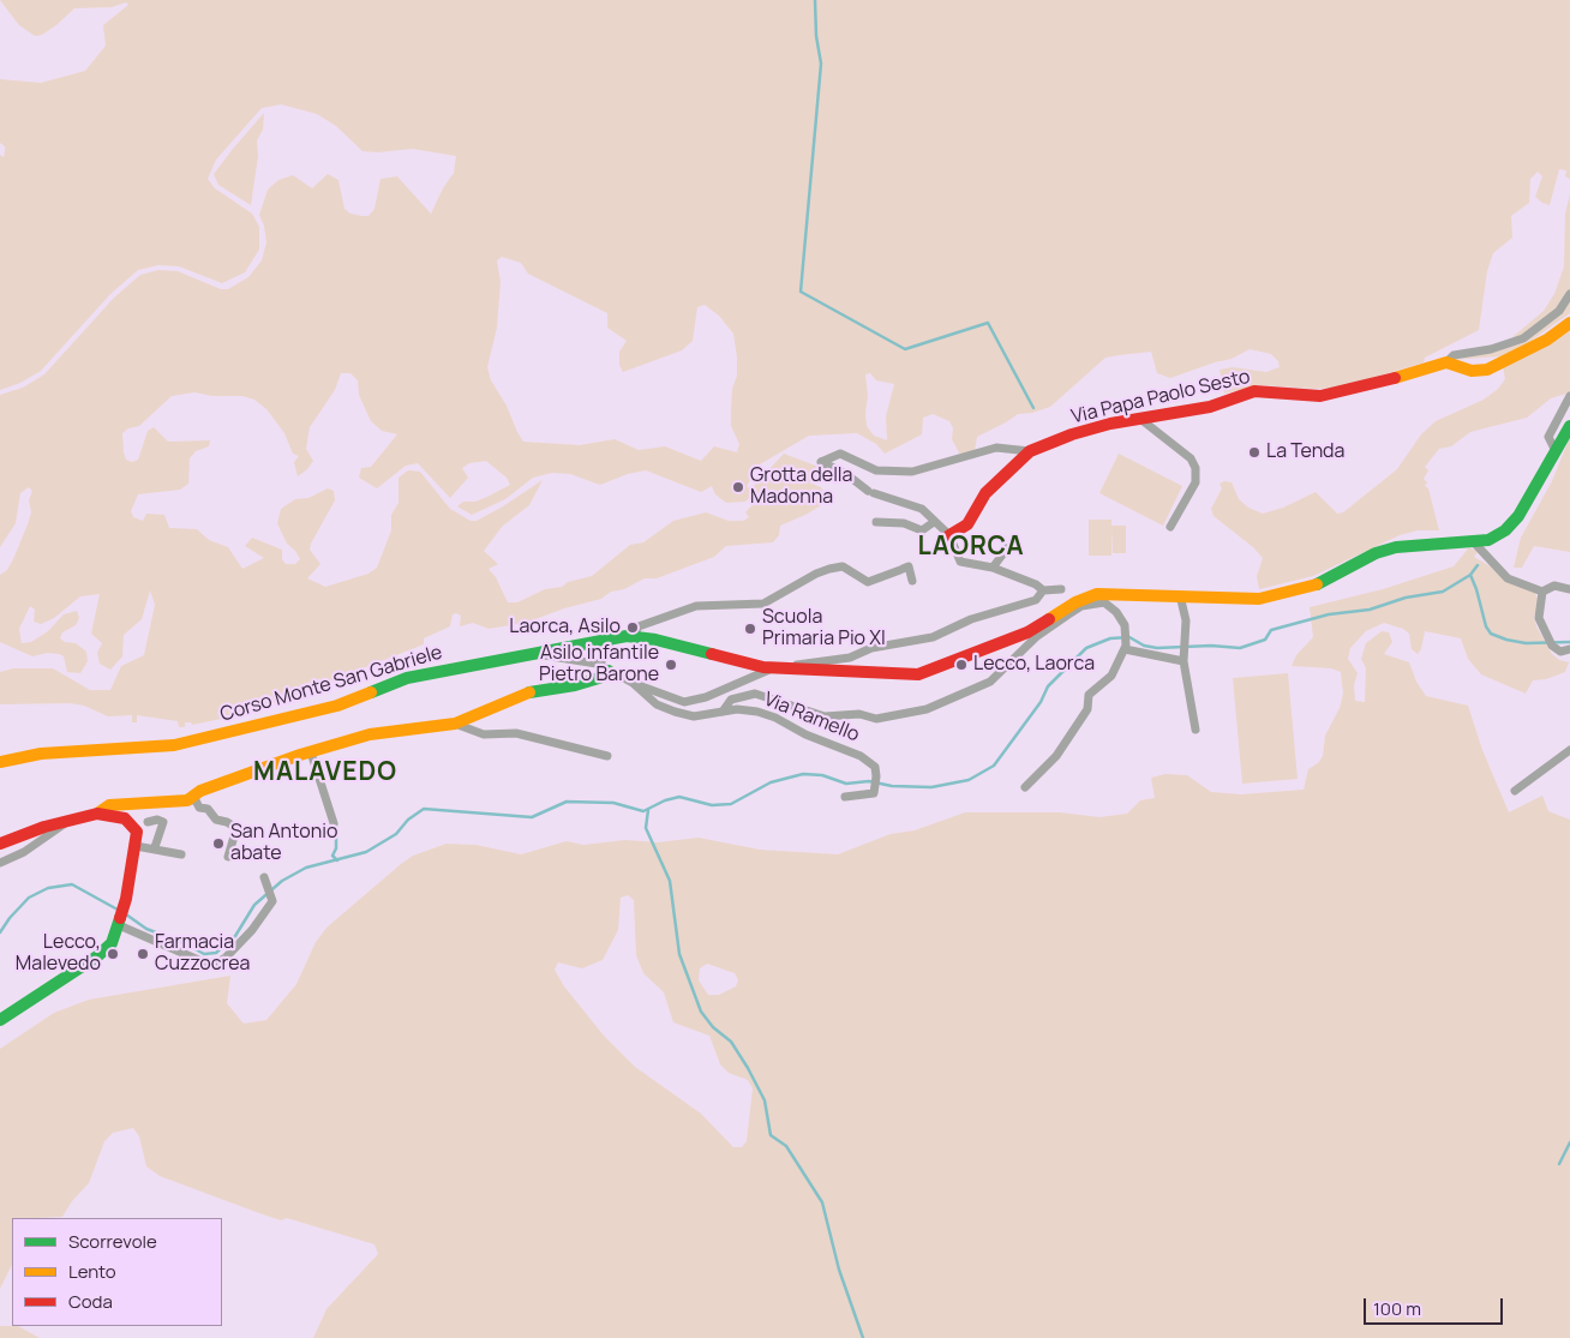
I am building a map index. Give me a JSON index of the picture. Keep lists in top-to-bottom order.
{
  "streets": {
    "main road": ["Via Papa Paolo Sesto", "Corso Monte San Gabriele"],
    "street": ["Via Ramello"]
  },
  "crossings": [
    ["Corso Monte San Gabriele", "Via Ramello"]
  ],
  "districts": ["LAORCA", "MALAVEDO"],
  "places": [
    "La Tenda",
    "Grotta della Madonna",
    "Laorca, Asilo",
    "Scuola Primaria Pio XI",
    "Asilo infantile Pietro Barone",
    "Lecco, Laorca",
    "San Antonio abate",
    "Lecco, Malevedo",
    "Farmacia Cuzzocrea"
  ],
  "legend": ["Scorrevole", "Lento", "Coda"],
  "scale_bar": "100 m"
}
